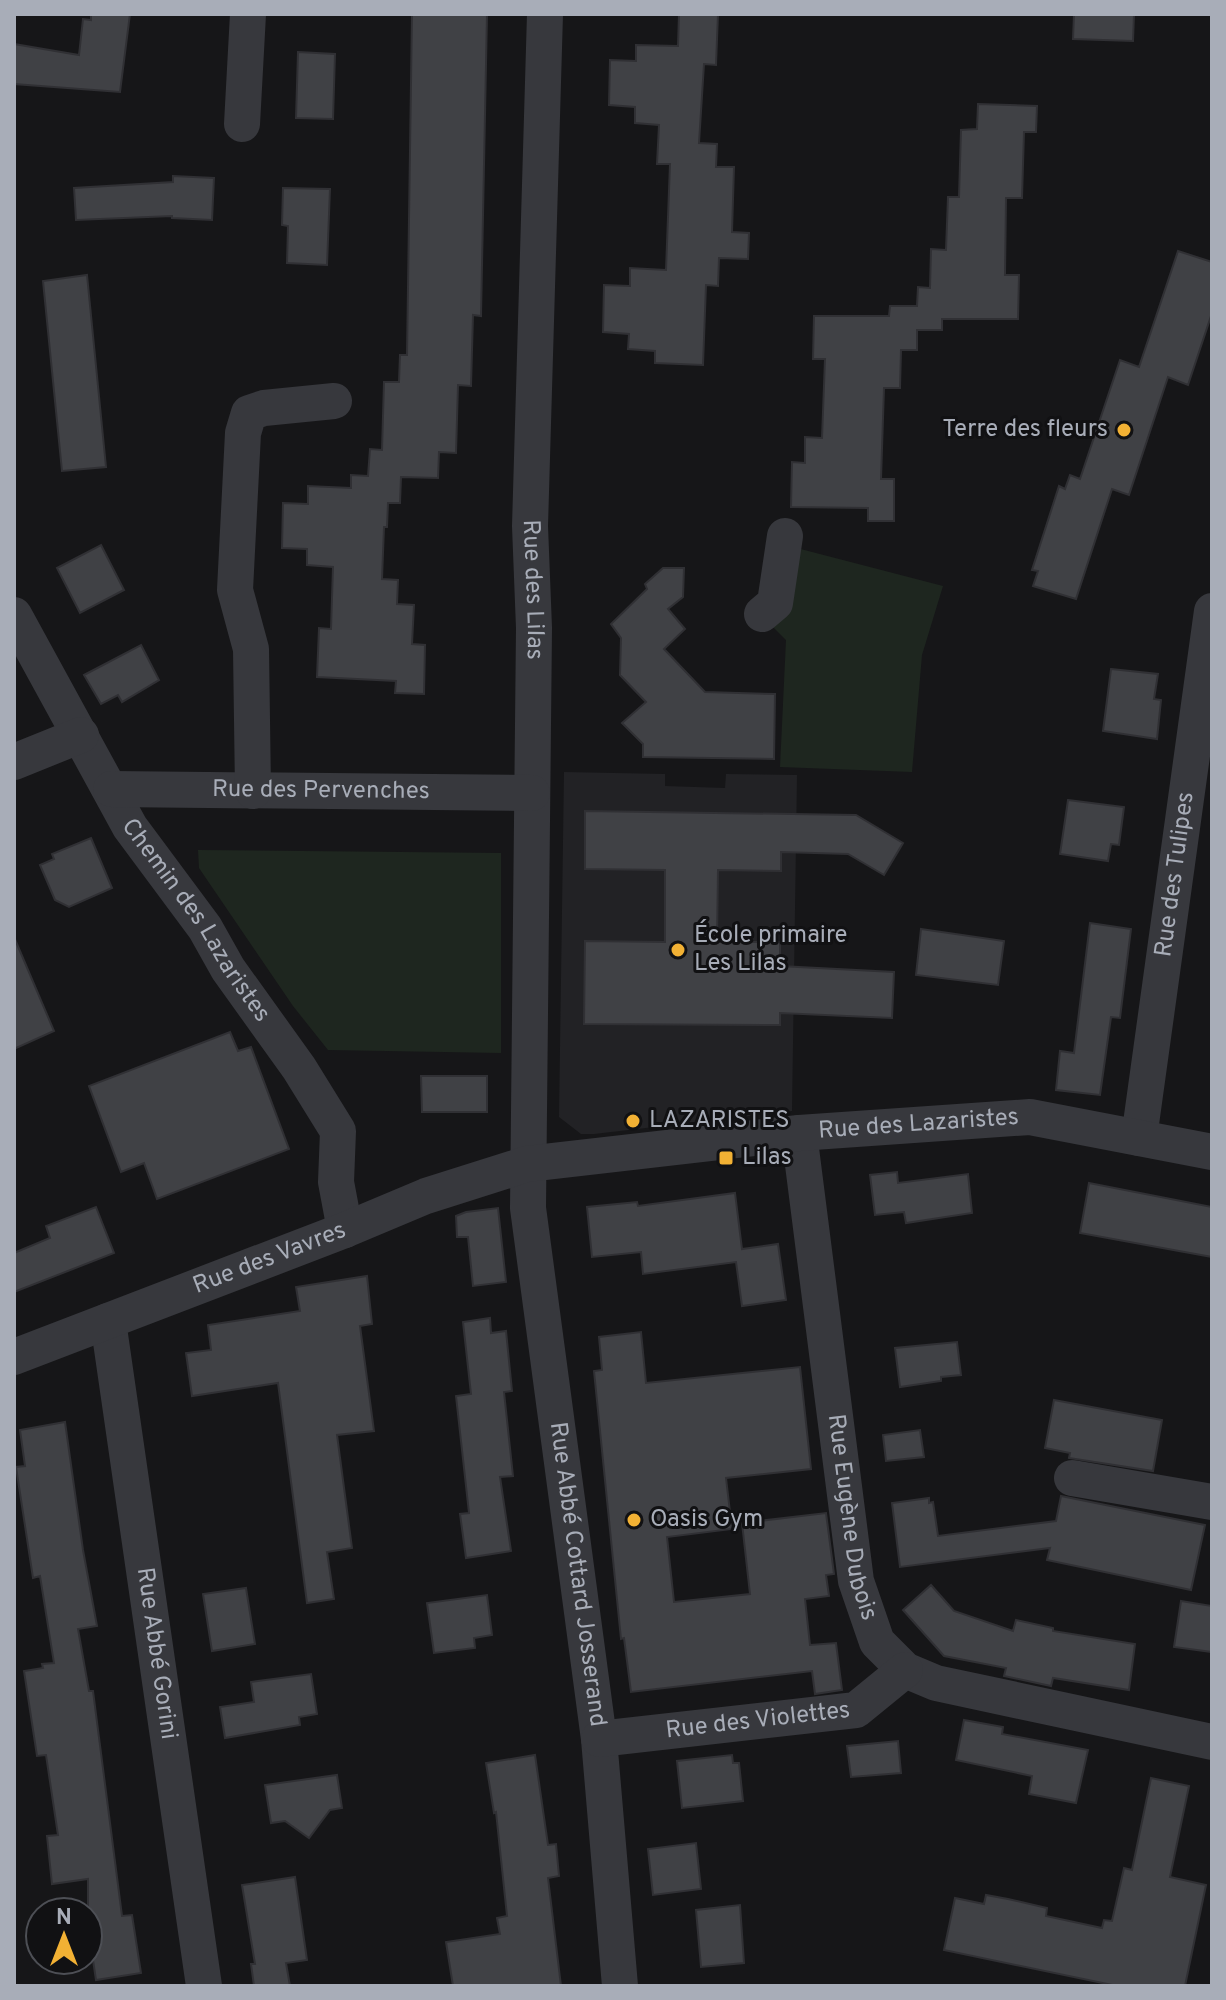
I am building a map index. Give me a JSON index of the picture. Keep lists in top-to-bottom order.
{
  "streets": {
    "street": [
      "Rue des Lilas",
      "Rue des Pervenches",
      "Rue des Tulipes",
      "Chemin des Lazaristes",
      "Rue des Lazaristes",
      "Rue des Vavres",
      "Rue Eugène Dubois",
      "Rue Abbé Cottard Josserand",
      "Rue Abbé Gorini",
      "Rue des Violettes"
    ]
  },
  "crossings": [
    ["Rue des Lilas", "Rue des Pervenches"],
    ["Rue des Lilas", "Rue des Lazaristes"],
    ["Rue des Lilas", "Rue des Vavres"],
    ["Rue des Lilas", "Rue Abbé Cottard Josserand"],
    ["Rue des Pervenches", "Chemin des Lazaristes"],
    ["Rue des Tulipes", "Rue des Lazaristes"],
    ["Chemin des Lazaristes", "Rue des Vavres"],
    ["Rue des Lazaristes", "Rue des Vavres"],
    ["Rue des Lazaristes", "Rue Eugène Dubois"],
    ["Rue des Lazaristes", "Rue Abbé Cottard Josserand"],
    ["Rue des Vavres", "Rue Abbé Cottard Josserand"],
    ["Rue des Vavres", "Rue Abbé Gorini"],
    ["Rue Eugène Dubois", "Rue des Violettes"],
    ["Rue Abbé Cottard Josserand", "Rue des Violettes"]
  ],
  "places": {
    "other": [
      "Terre des fleurs",
      "École primaire Les Lilas",
      "LAZARISTES",
      "Oasis Gym"
    ],
    "transit": ["Lilas"]
  },
  "north": "top"
}
